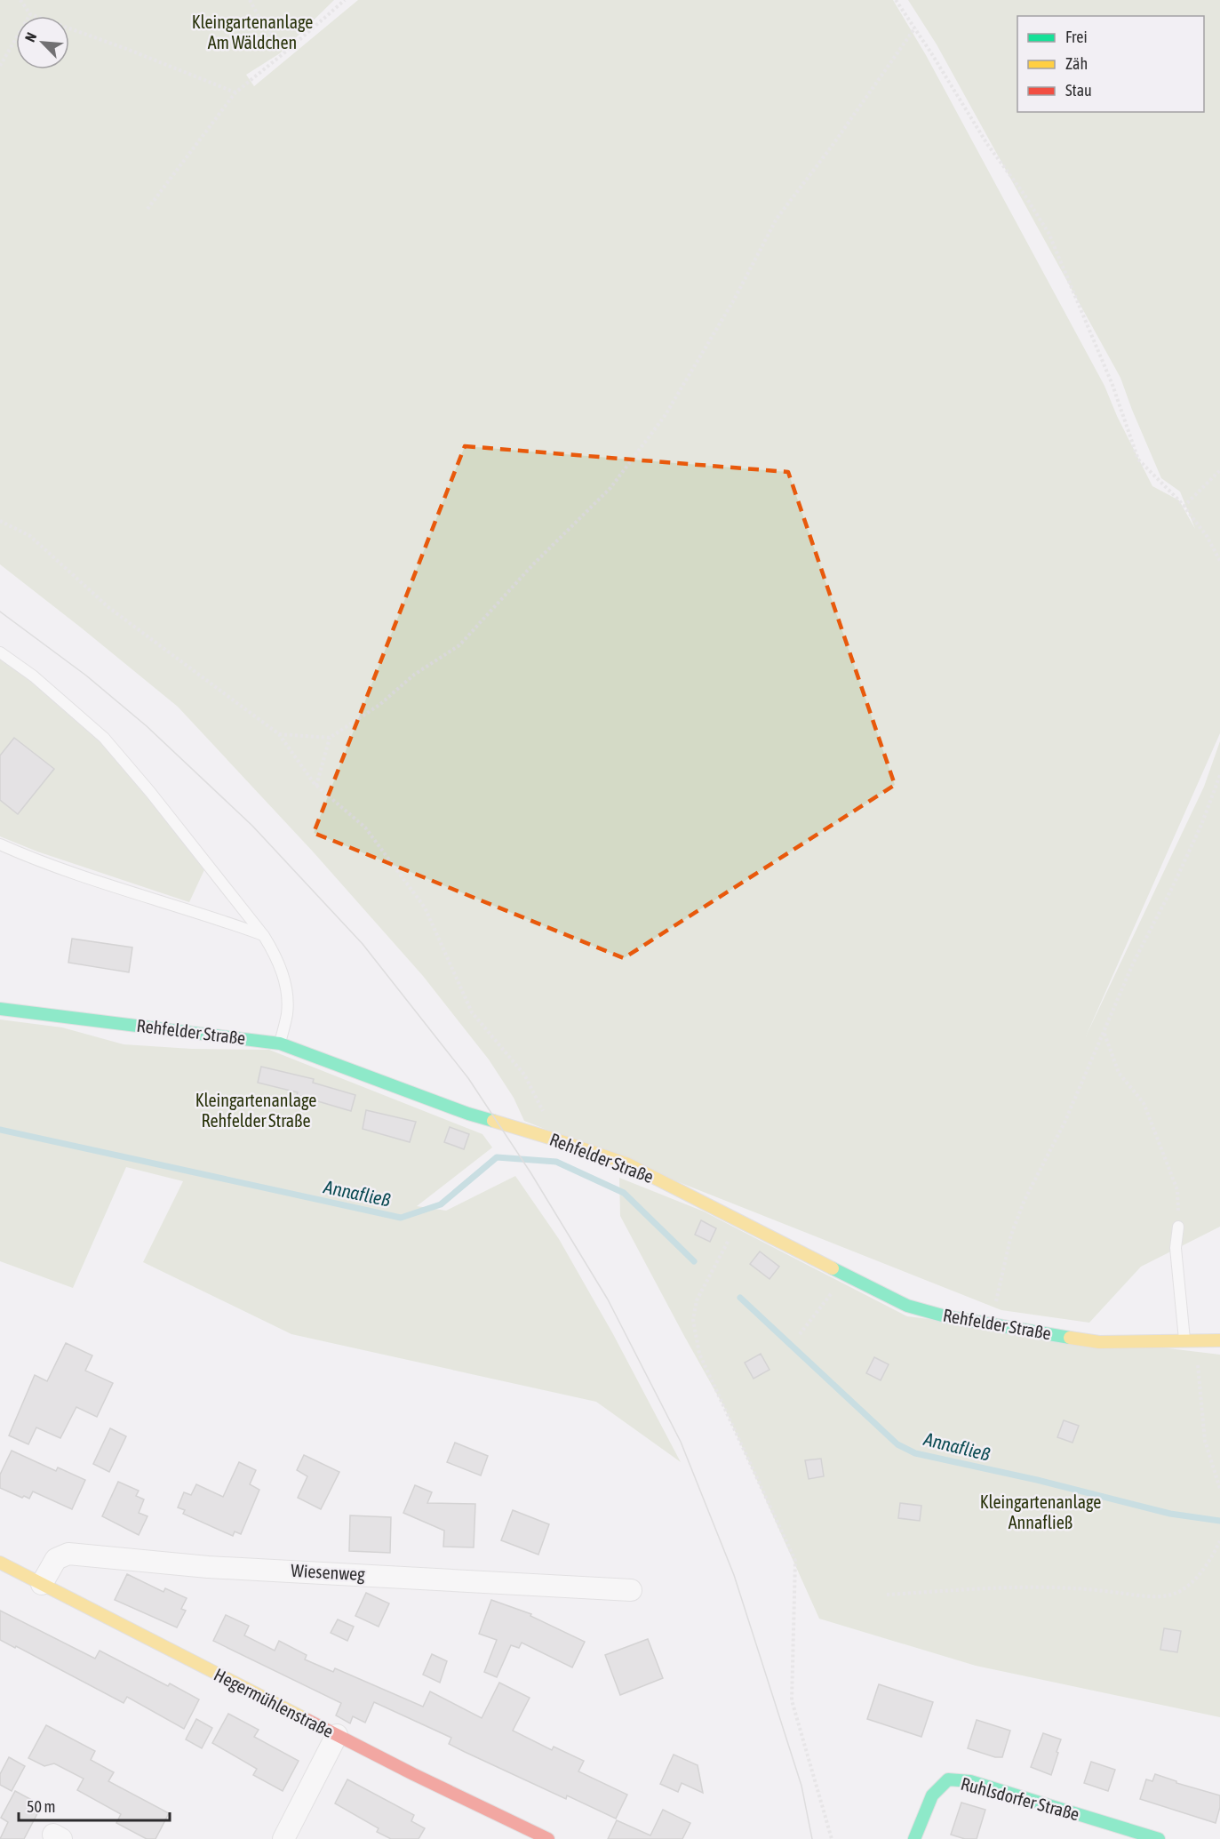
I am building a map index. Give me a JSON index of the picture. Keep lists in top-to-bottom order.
{
  "streets": {
    "street": [
      "Rehfelder Straße",
      "Wiesenweg",
      "Hegermühlenstraße",
      "Ruhlsdorfer Straße"
    ]
  },
  "crossings": [
    ["Wiesenweg", "Hegermühlenstraße"]
  ],
  "water": ["Annafließ"],
  "parks": ["Kleingartenanlage Am Wäldchen", "Kleingartenanlage Rehfelder Straße", "Kleingartenanlage Annafließ"],
  "legend": ["Frei", "Zäh", "Stau"],
  "scale_bar": "50 m",
  "north": "top left"
}
